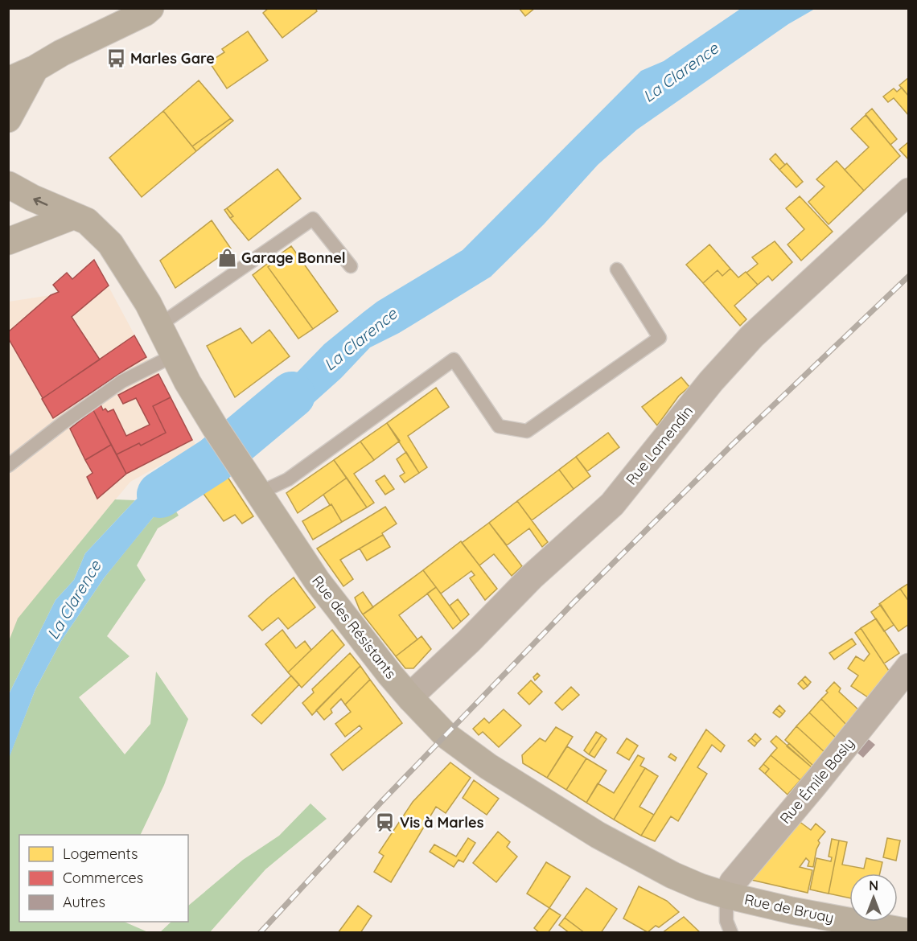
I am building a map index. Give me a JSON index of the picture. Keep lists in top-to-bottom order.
{
  "streets": {
    "main road": ["Rue des Résistants", "Rue de Bruay"],
    "street": ["Rue Lamendin", "Rue Émile Basly"]
  },
  "crossings": [
    ["Rue Lamendin", "Rue des Résistants"],
    ["Rue des Résistants", "Rue Émile Basly"],
    ["Rue des Résistants", "Rue de Bruay"],
    ["Rue Émile Basly", "Rue de Bruay"]
  ],
  "water": ["La Clarence"],
  "places": {
    "bus stop": ["Marles Gare"],
    "shop": ["Garage Bonnel"],
    "station": ["Vis à Marles"]
  },
  "legend": ["Logements", "Commerces", "Autres"],
  "north": "top"
}
